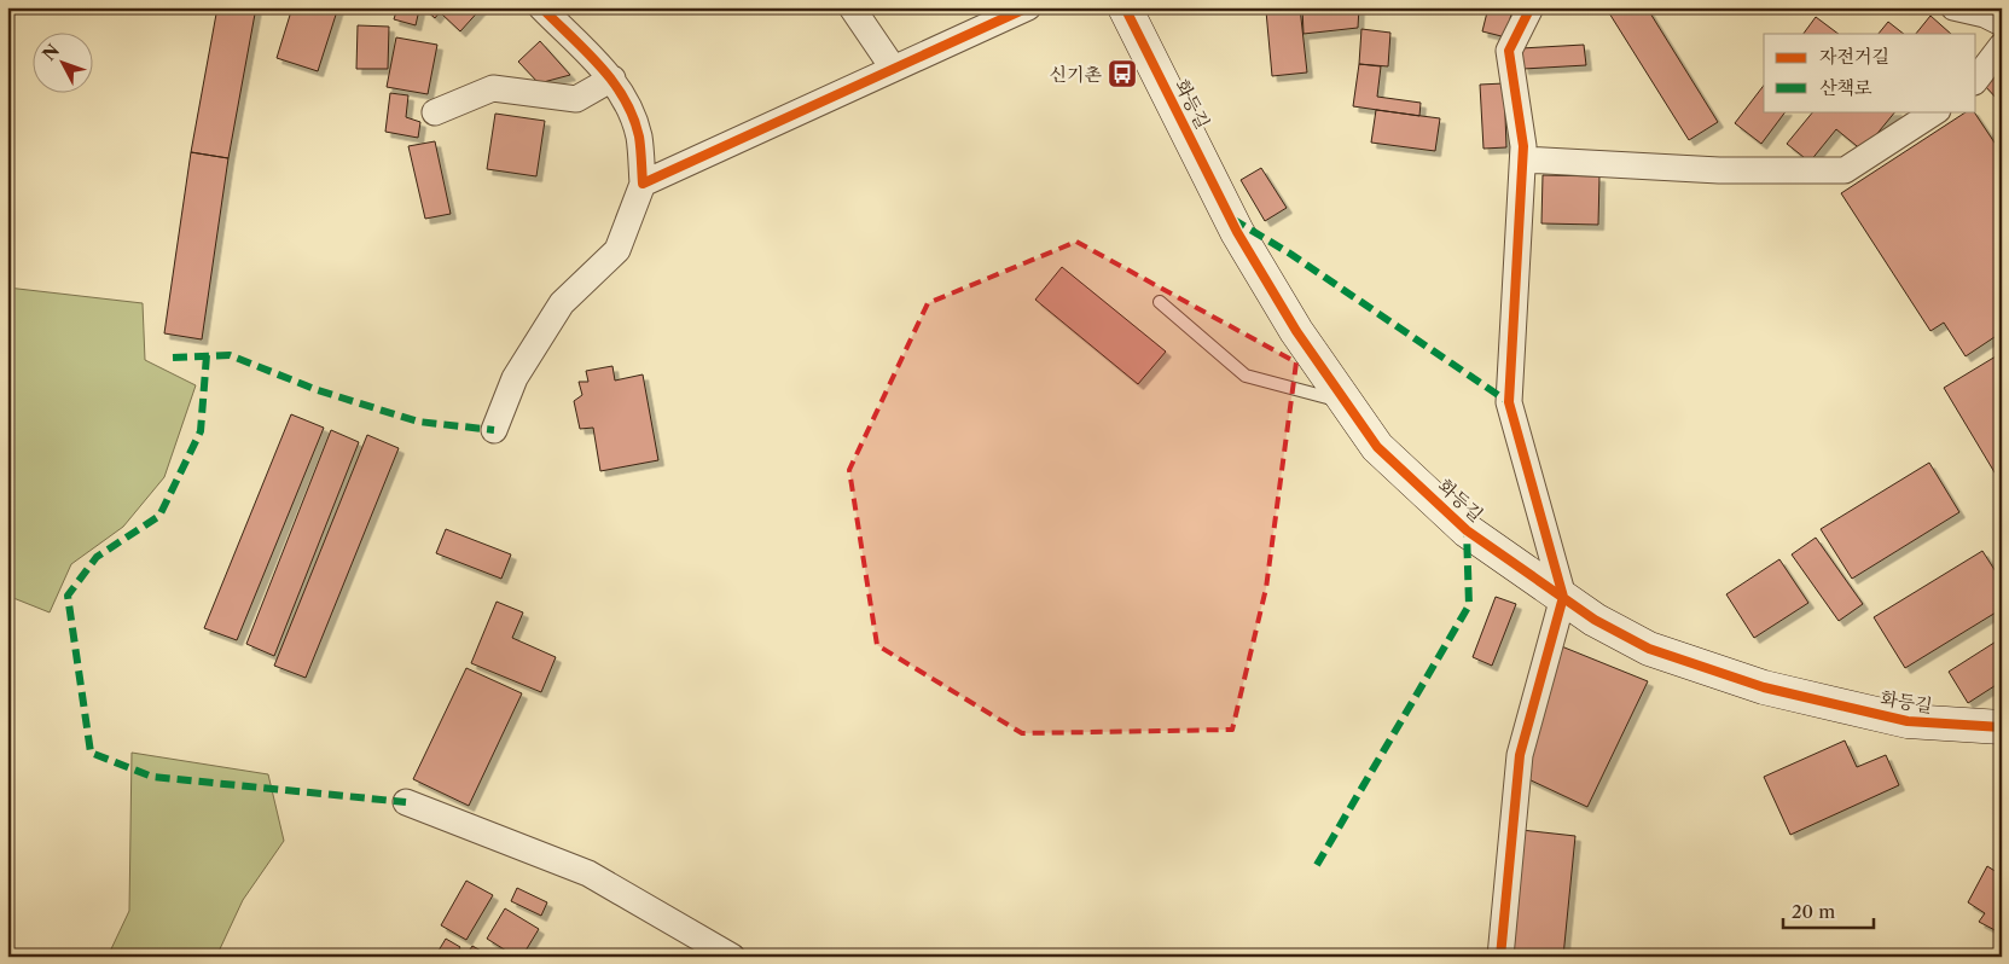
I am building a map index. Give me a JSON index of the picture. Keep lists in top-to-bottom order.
{
  "streets": {
    "street": ["화등길"]
  },
  "places": {
    "bus stop": ["신기촌"]
  },
  "legend": ["자전거길", "산책로"],
  "scale_bar": "20 m",
  "north": "top left"
}
